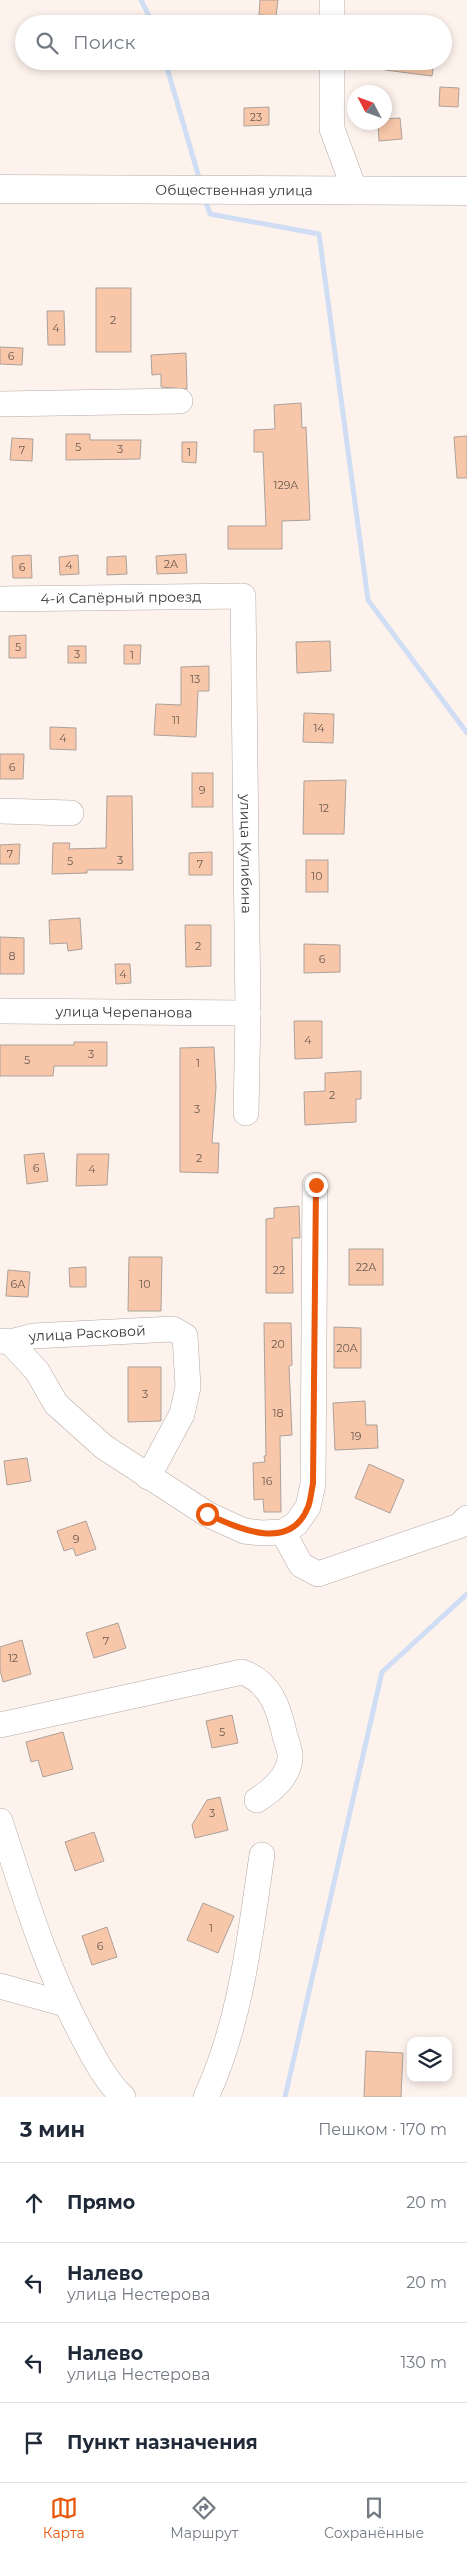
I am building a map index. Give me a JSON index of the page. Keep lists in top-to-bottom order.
{
  "streets": {
    "main road": ["Общественная улица"],
    "street": [
      "4-й Сапёрный проезд",
      "улица Кулибина",
      "улица Черепанова",
      "улица Расковой"
    ]
  },
  "crossings": [
    ["4-й Сапёрный проезд", "улица Кулибина"],
    ["улица Кулибина", "улица Черепанова"]
  ],
  "house_numbers": [
    "23",
    "2",
    "4",
    "6",
    "5",
    "3",
    "7",
    "1",
    "129А",
    "2А",
    "4",
    "6",
    "5",
    "3",
    "1",
    "13",
    "11",
    "14",
    "4",
    "6",
    "9",
    "12",
    "7",
    "3",
    "5",
    "7",
    "10",
    "2",
    "8",
    "6",
    "4",
    "4",
    "3",
    "5",
    "1",
    "2",
    "3",
    "2",
    "6",
    "4",
    "22А",
    "22",
    "6А",
    "10",
    "20",
    "20А",
    "3",
    "18",
    "19",
    "16",
    "9",
    "7",
    "12",
    "5",
    "3",
    "1",
    "6"
  ],
  "north": "top left",
  "page": {
    "search": "Поиск",
    "heading": ["3 мин", "Пешком · 170 m"],
    "list": [
      ["Прямо", "20 m"],
      ["Налево", "улица Нестерова", "20 m"],
      ["Налево", "улица Нестерова", "130 m"],
      "Пункт назначения"
    ],
    "nav": ["Карта", "Маршрут", "Сохранённые"]
  }
}
